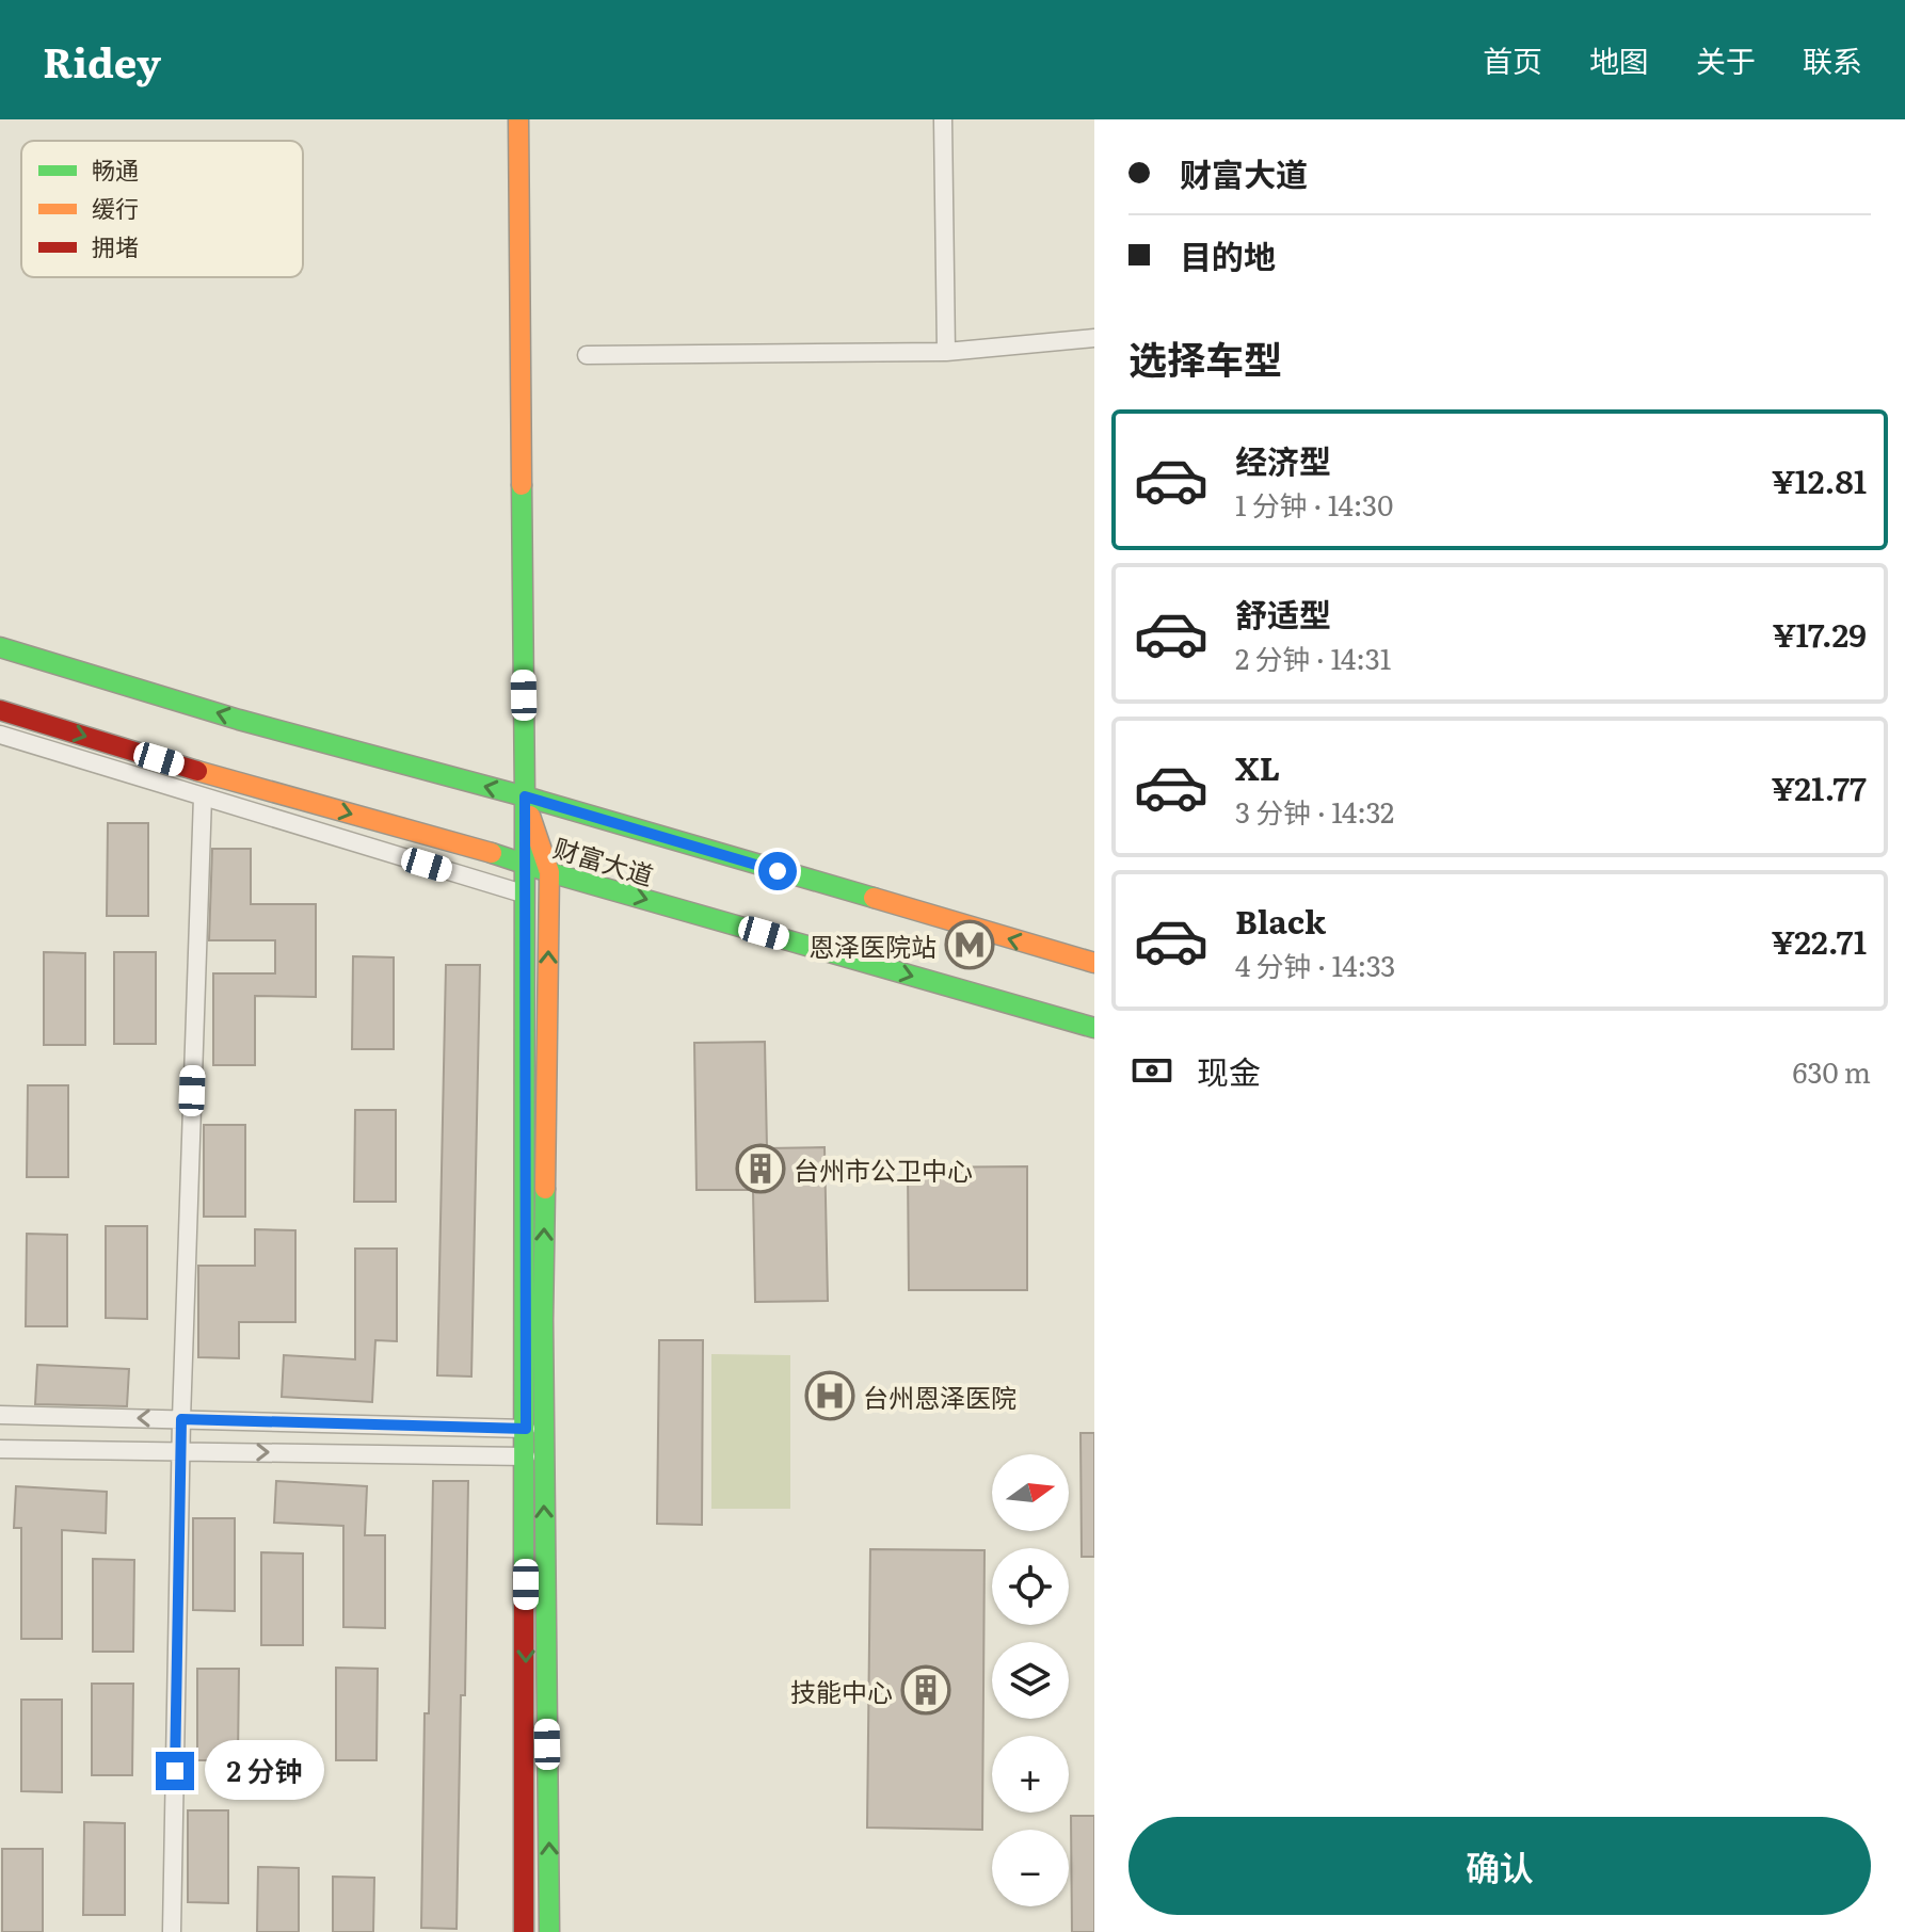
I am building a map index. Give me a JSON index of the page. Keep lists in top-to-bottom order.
{
  "streets": {
    "main road": ["财富大道"]
  },
  "places": {
    "metro station": ["恩泽医院站"],
    "building": ["台州市公卫中心", "技能中心"],
    "hospital": ["台州恩泽医院"]
  },
  "legend": ["畅通", "缓行", "拥堵"],
  "north": "right",
  "page": {
    "header": "Ridey",
    "nav": [
      "首页",
      "地图",
      "关于",
      "联系"
    ],
    "banner": ["财富大道", "目的地"],
    "heading": "选择车型",
    "list": [
      {
        "name": "经济型",
        "note": "1 分钟 · 14:30",
        "value": "¥12.81"
      },
      {
        "name": "舒适型",
        "note": "2 分钟 · 14:31",
        "value": "¥17.29"
      },
      {
        "name": "XL",
        "note": "3 分钟 · 14:32",
        "value": "¥21.77"
      },
      {
        "name": "Black",
        "note": "4 分钟 · 14:33",
        "value": "¥22.71"
      }
    ],
    "pay": ["现金", "630 m"],
    "map_buttons": ["+", "−"],
    "bubble": "2 分钟",
    "buttons": "确认"
  }
}
